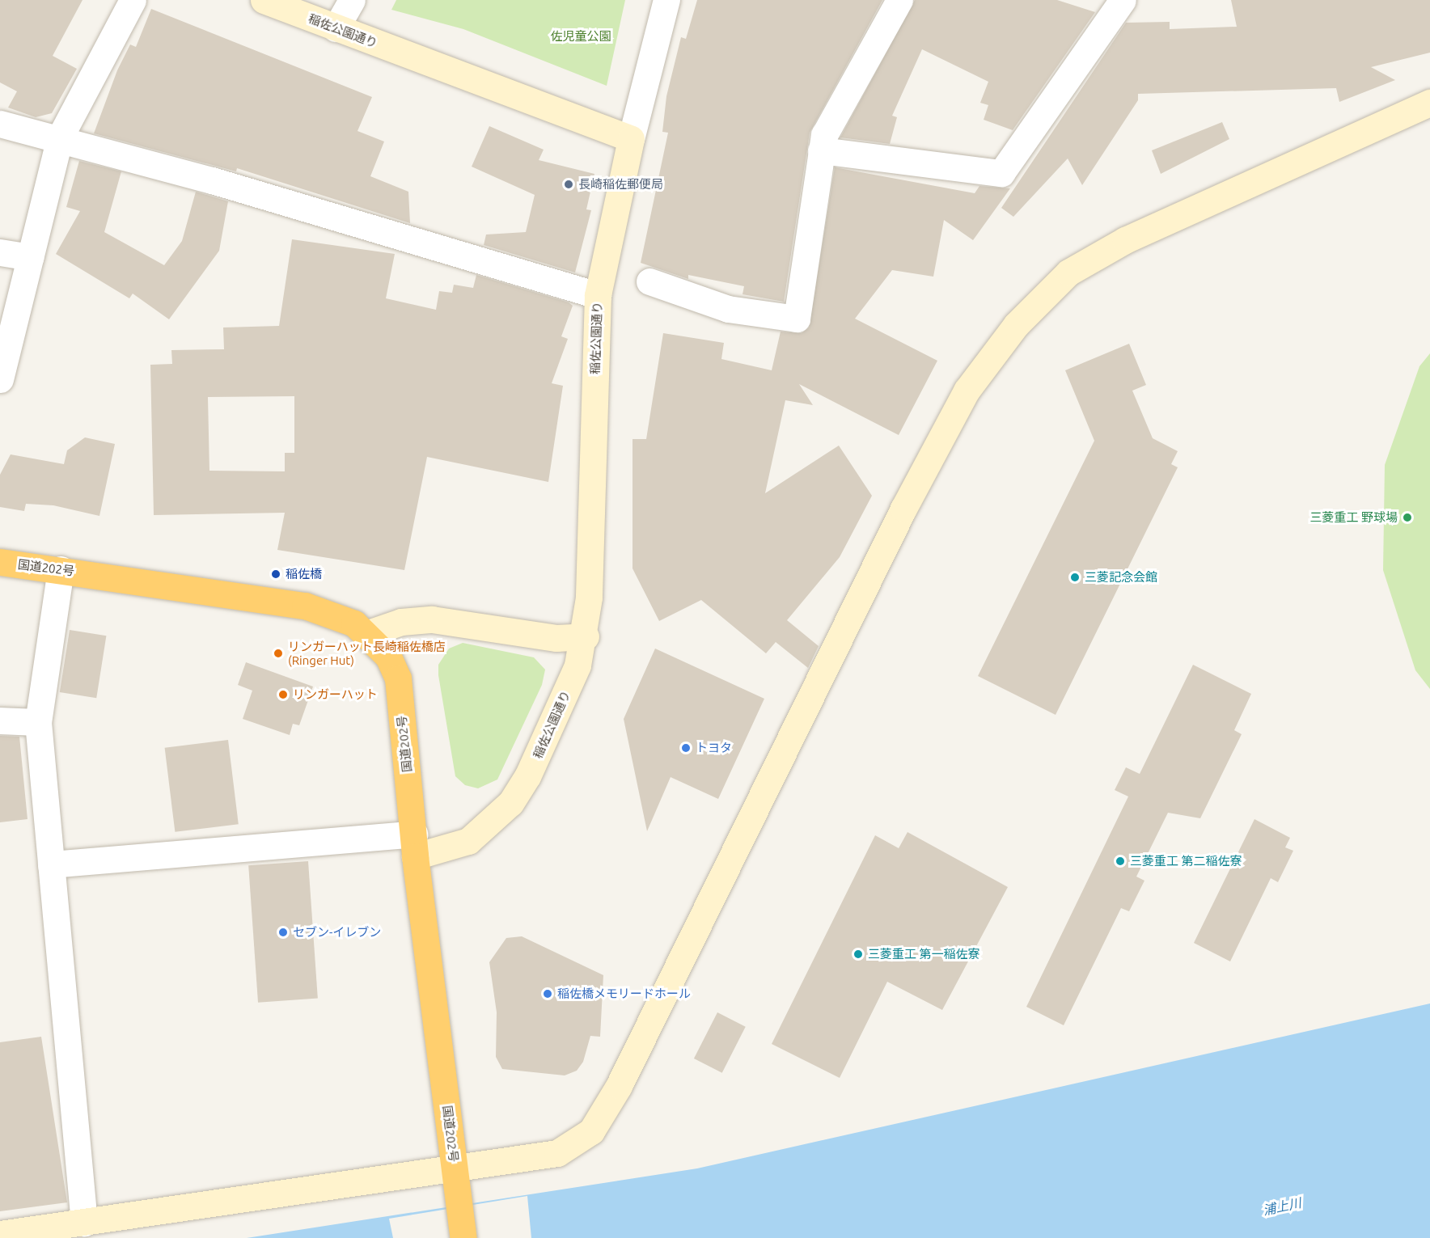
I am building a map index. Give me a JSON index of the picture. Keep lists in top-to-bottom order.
{
  "streets": {
    "highway": ["国道202号"],
    "street": ["稲佐公園通り"]
  },
  "crossings": [
    ["稲佐公園通り", "国道202号"]
  ],
  "water": ["浦上川"],
  "parks": ["佐児童公園"],
  "places": [
    "長崎稲佐郵便局",
    "三菱重工 野球場",
    "稲佐橋",
    "三菱記念会館",
    "リンガーハット長崎稲佐橋店 (Ringer Hut)",
    "リンガーハット",
    "トヨタ",
    "三菱重工 第二稲佐寮",
    "セブン-イレブン",
    "三菱重工 第一稲佐寮",
    "稲佐橋メモリードホール"
  ]
}
